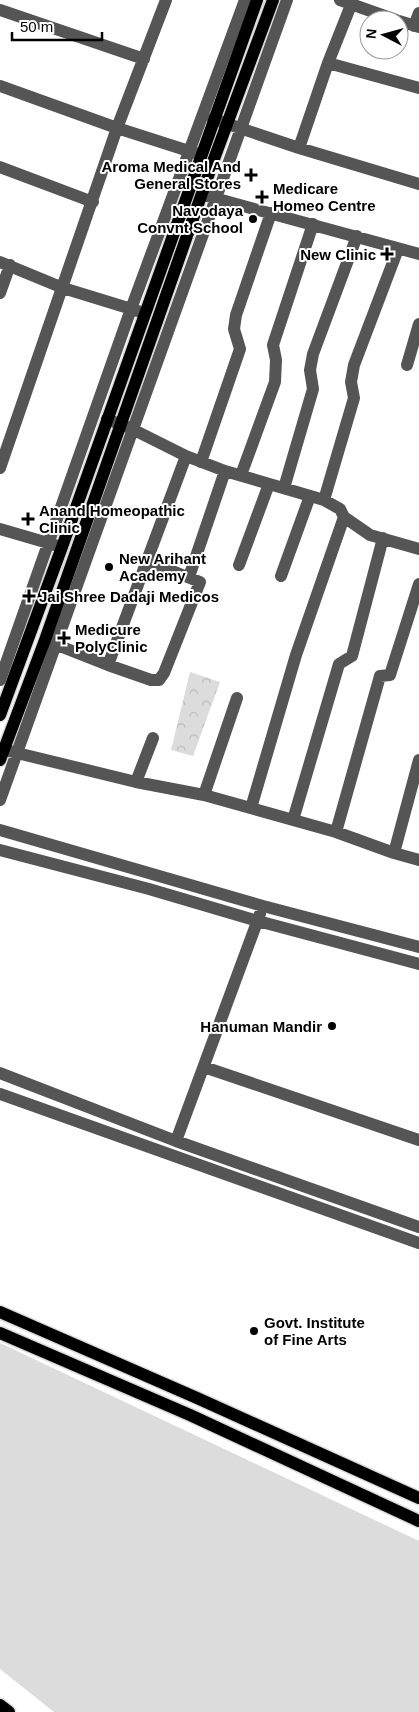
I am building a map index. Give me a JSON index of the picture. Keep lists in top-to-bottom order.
{
  "places": {
    "health": [
      "Aroma Medical And General Stores",
      "Medicare Homeo Centre",
      "New Clinic",
      "Anand Homeopathic Clinic",
      "Jai Shree Dadaji Medicos",
      "Medicure PolyClinic"
    ],
    "other": [
      "Navodaya Convnt School",
      "New Arihant Academy",
      "Hanuman Mandir",
      "Govt. Institute of Fine Arts"
    ]
  },
  "scale_bar": "50 m",
  "north": "left"
}
